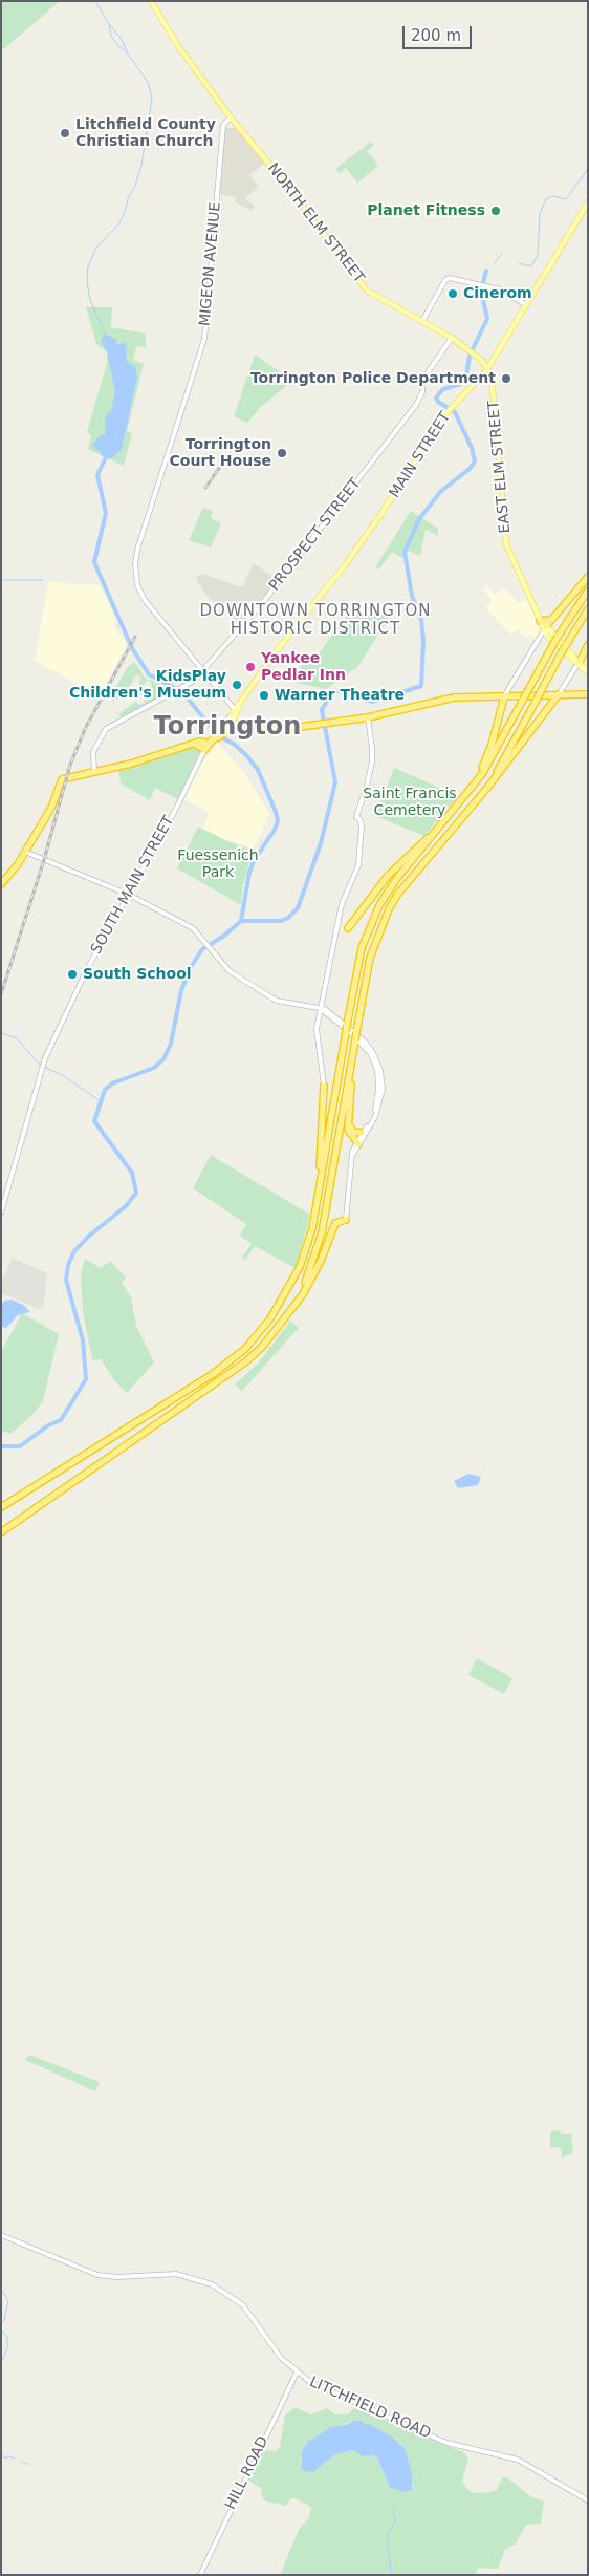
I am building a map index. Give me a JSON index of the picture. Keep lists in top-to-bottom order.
{
  "streets": {
    "highway": ["SOUTH MAIN STREET"],
    "main road": [
      "NORTH ELM STREET",
      "MIGEON AVENUE",
      "MAIN STREET",
      "EAST ELM STREET",
      "PROSPECT STREET",
      "LITCHFIELD ROAD",
      "HILL ROAD"
    ]
  },
  "crossings": [
    ["NORTH ELM STREET", "MIGEON AVENUE"],
    ["NORTH ELM STREET", "MAIN STREET"],
    ["NORTH ELM STREET", "EAST ELM STREET"],
    ["NORTH ELM STREET", "PROSPECT STREET"],
    ["MIGEON AVENUE", "MAIN STREET"],
    ["MIGEON AVENUE", "PROSPECT STREET"],
    ["MAIN STREET", "EAST ELM STREET"],
    ["MAIN STREET", "SOUTH MAIN STREET"],
    ["LITCHFIELD ROAD", "HILL ROAD"]
  ],
  "districts": ["DOWNTOWN TORRINGTON HISTORIC DISTRICT", "Torrington"],
  "parks": ["Saint Francis Cemetery", "Fuessenich Park"],
  "places": [
    "Litchfield County Christian Church",
    "Planet Fitness",
    "Cinerom",
    "Torrington Police Department",
    "Torrington Court House",
    "Yankee Pedlar Inn",
    "KidsPlay Children's Museum",
    "Warner Theatre",
    "South School"
  ],
  "scale_bar": "200 m"
}
